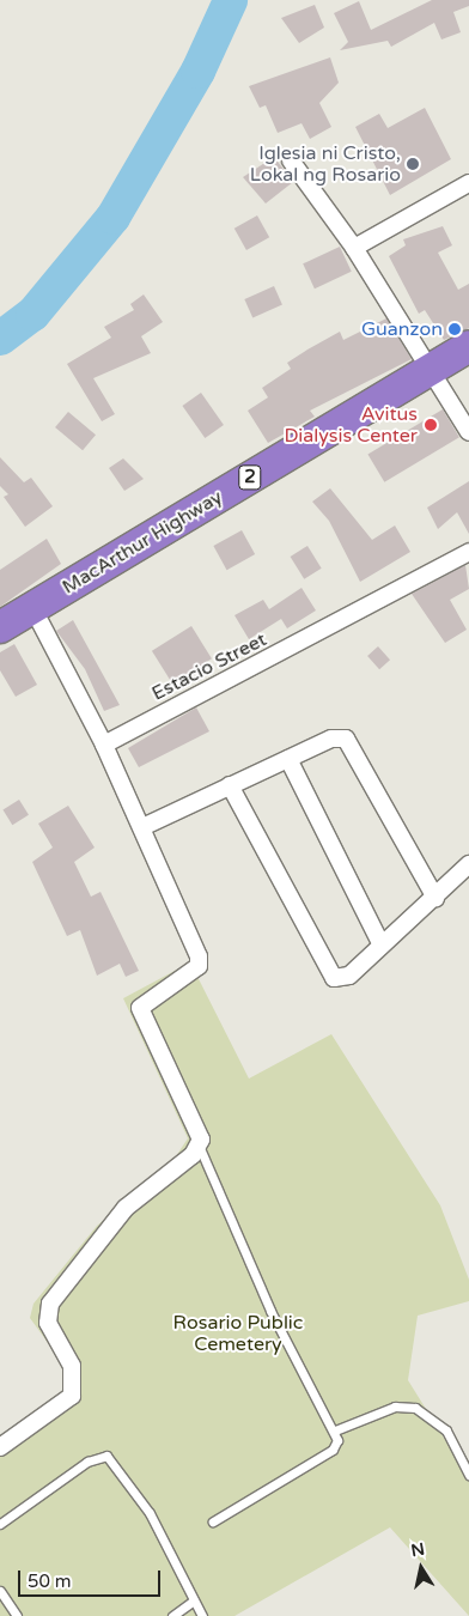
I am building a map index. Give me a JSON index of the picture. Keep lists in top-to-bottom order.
{
  "streets": {
    "highway": ["2", "MacArthur Highway"],
    "street": ["Estacio Street"]
  },
  "parks": ["Rosario Public Cemetery"],
  "places": ["Iglesia ni Cristo, Lokal ng Rosario", "Guanzon", "Avitus Dialysis Center"],
  "scale_bar": "50 m",
  "north": "top"
}
